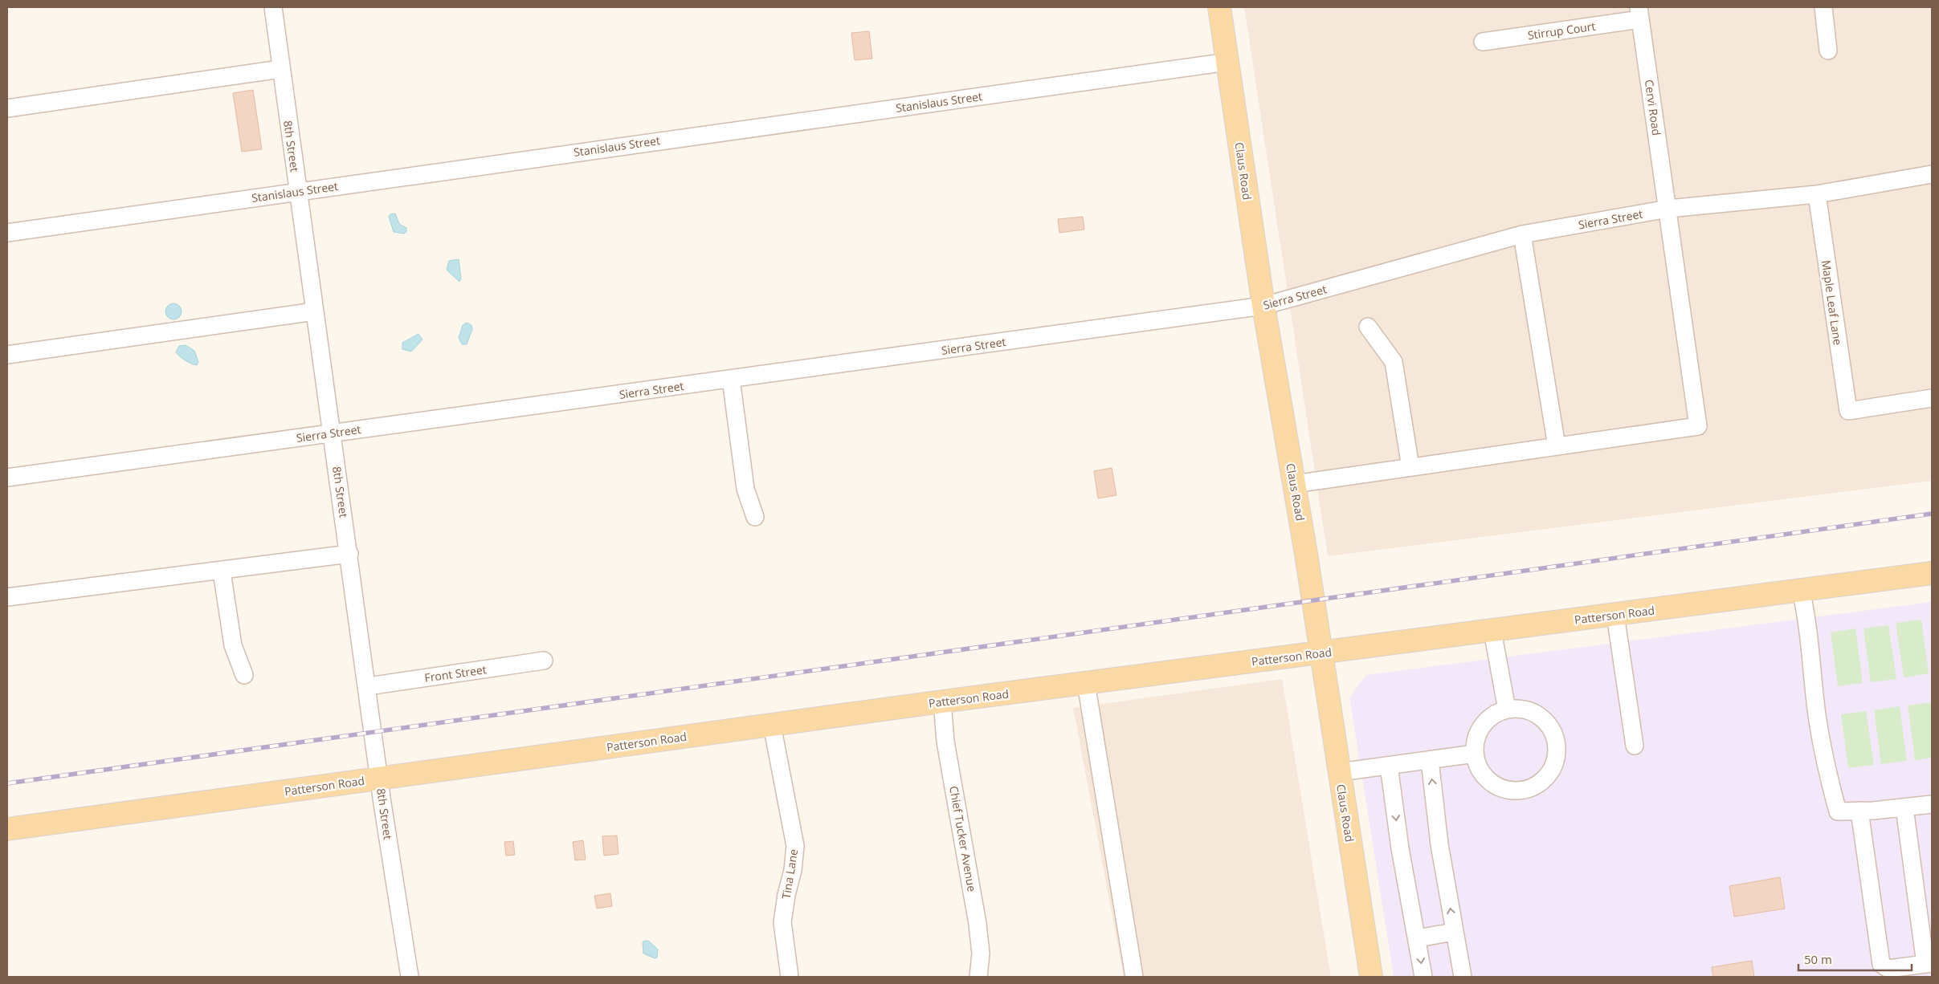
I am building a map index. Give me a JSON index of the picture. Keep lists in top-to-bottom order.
{
  "streets": {
    "main road": ["Claus Road", "Patterson Road"],
    "street": [
      "Stirrup Court",
      "Stanislaus Street",
      "Cervi Road",
      "8th Street",
      "Sierra Street",
      "Maple Leaf Lane",
      "Front Street",
      "Chief Tucker Avenue",
      "Tina Lane"
    ]
  },
  "crossings": [
    ["Stirrup Court", "Cervi Road"],
    ["Stanislaus Street", "8th Street"],
    ["Stanislaus Street", "Claus Road"],
    ["Cervi Road", "Sierra Street"],
    ["8th Street", "Sierra Street"],
    ["8th Street", "Patterson Road"],
    ["8th Street", "Front Street"],
    ["Claus Road", "Sierra Street"],
    ["Claus Road", "Patterson Road"],
    ["Sierra Street", "Maple Leaf Lane"],
    ["Patterson Road", "Chief Tucker Avenue"],
    ["Patterson Road", "Tina Lane"]
  ],
  "scale_bar": "50 m"
}
